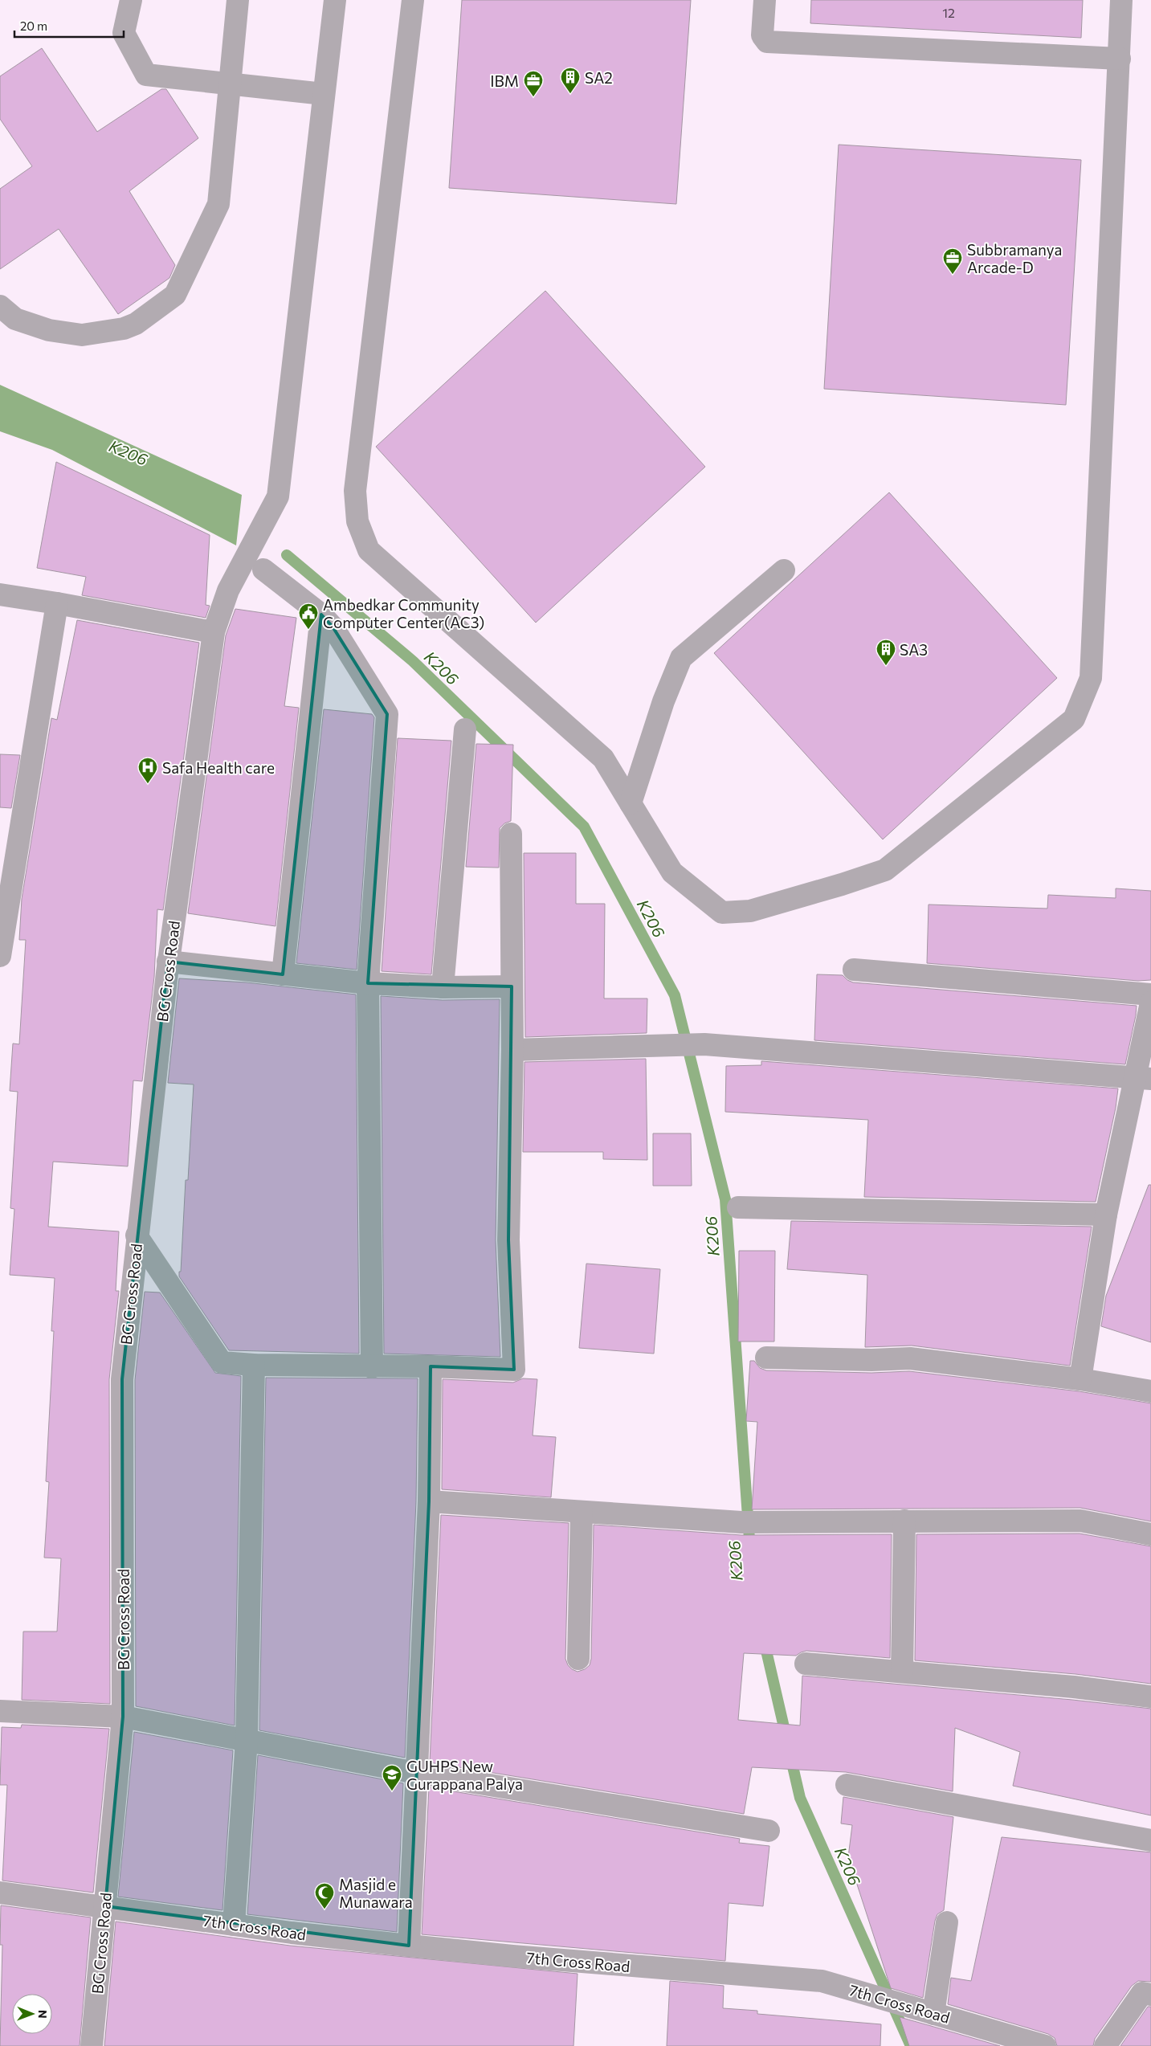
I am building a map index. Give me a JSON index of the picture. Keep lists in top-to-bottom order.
{
  "streets": {
    "street": ["BG Cross Road", "7th Cross Road"]
  },
  "crossings": [
    ["BG Cross Road", "7th Cross Road"]
  ],
  "water": ["K206"],
  "places": {
    "building": ["SA2", "SA3"],
    "office": ["IBM", "Subbramanya Arcade-D"],
    "public building": ["Ambedkar Community Computer Center(AC3)"],
    "hospital": ["Safa Health care"],
    "school or university": ["GUHPS New Gurappana Palya"],
    "mosque": ["Masjid e Munawara"]
  },
  "house_numbers": ["12"],
  "scale_bar": "20 m",
  "north": "right"
}
